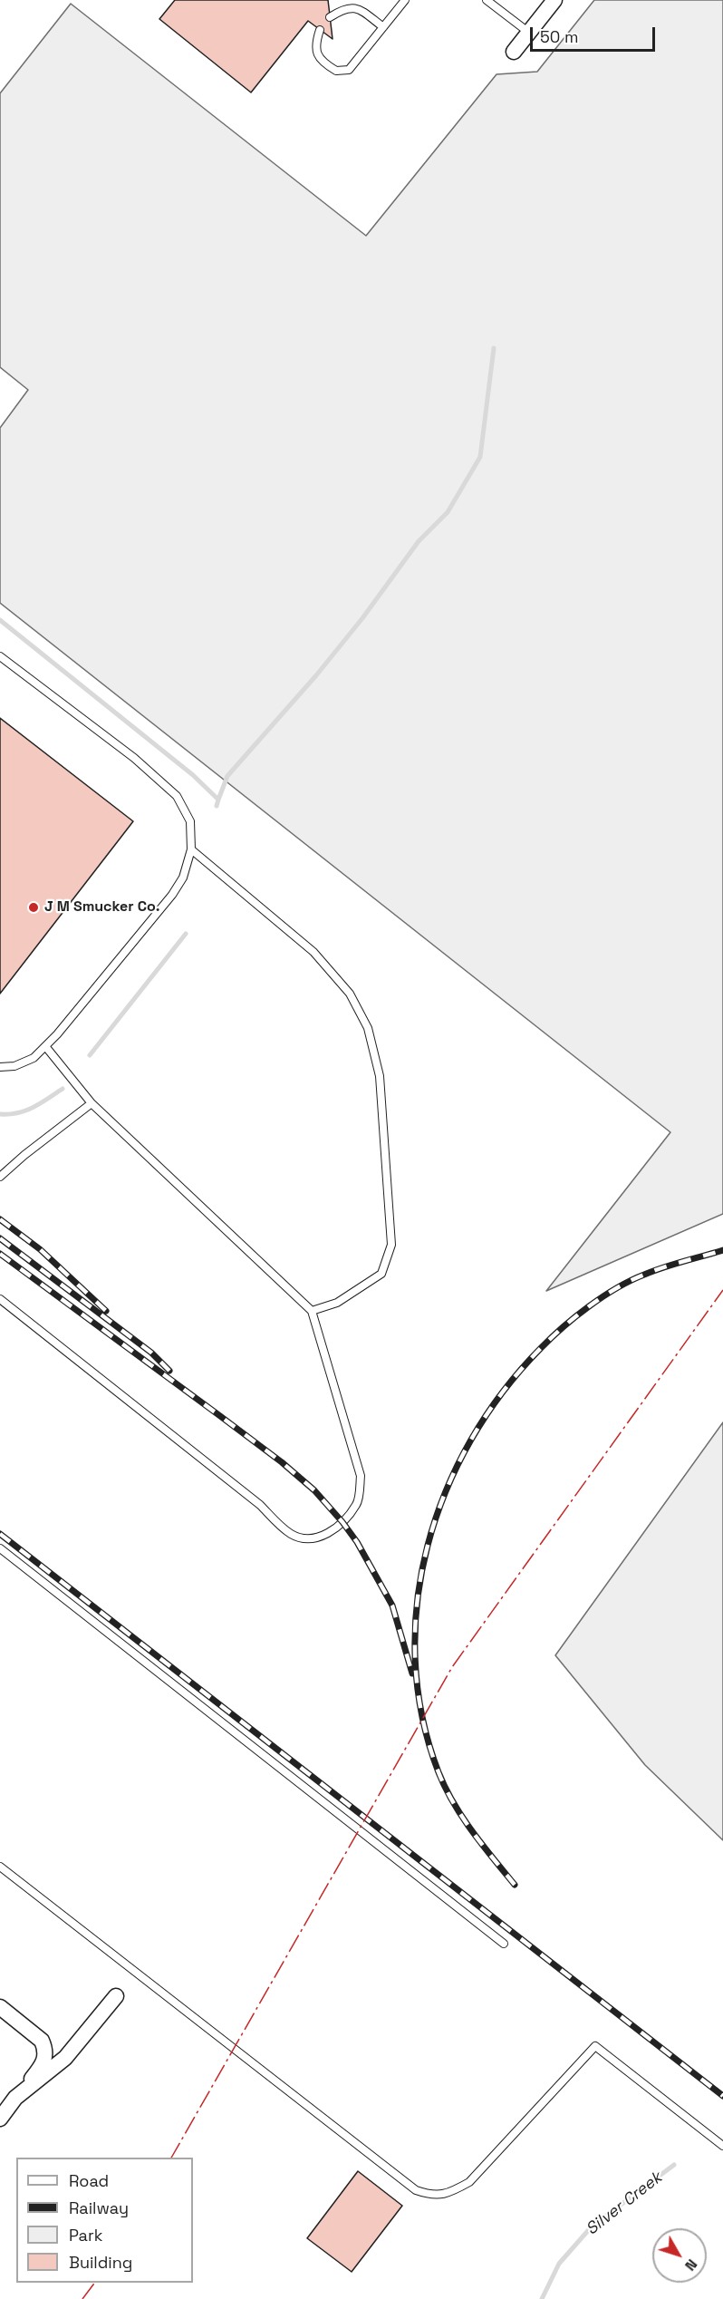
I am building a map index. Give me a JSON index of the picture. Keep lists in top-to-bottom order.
{
  "water": ["Silver Creek"],
  "places": ["J M Smucker Co."],
  "legend": [
    "Road",
    "Railway",
    "Park",
    "Building"
  ],
  "scale_bar": "50 m",
  "north": "bottom right"
}
